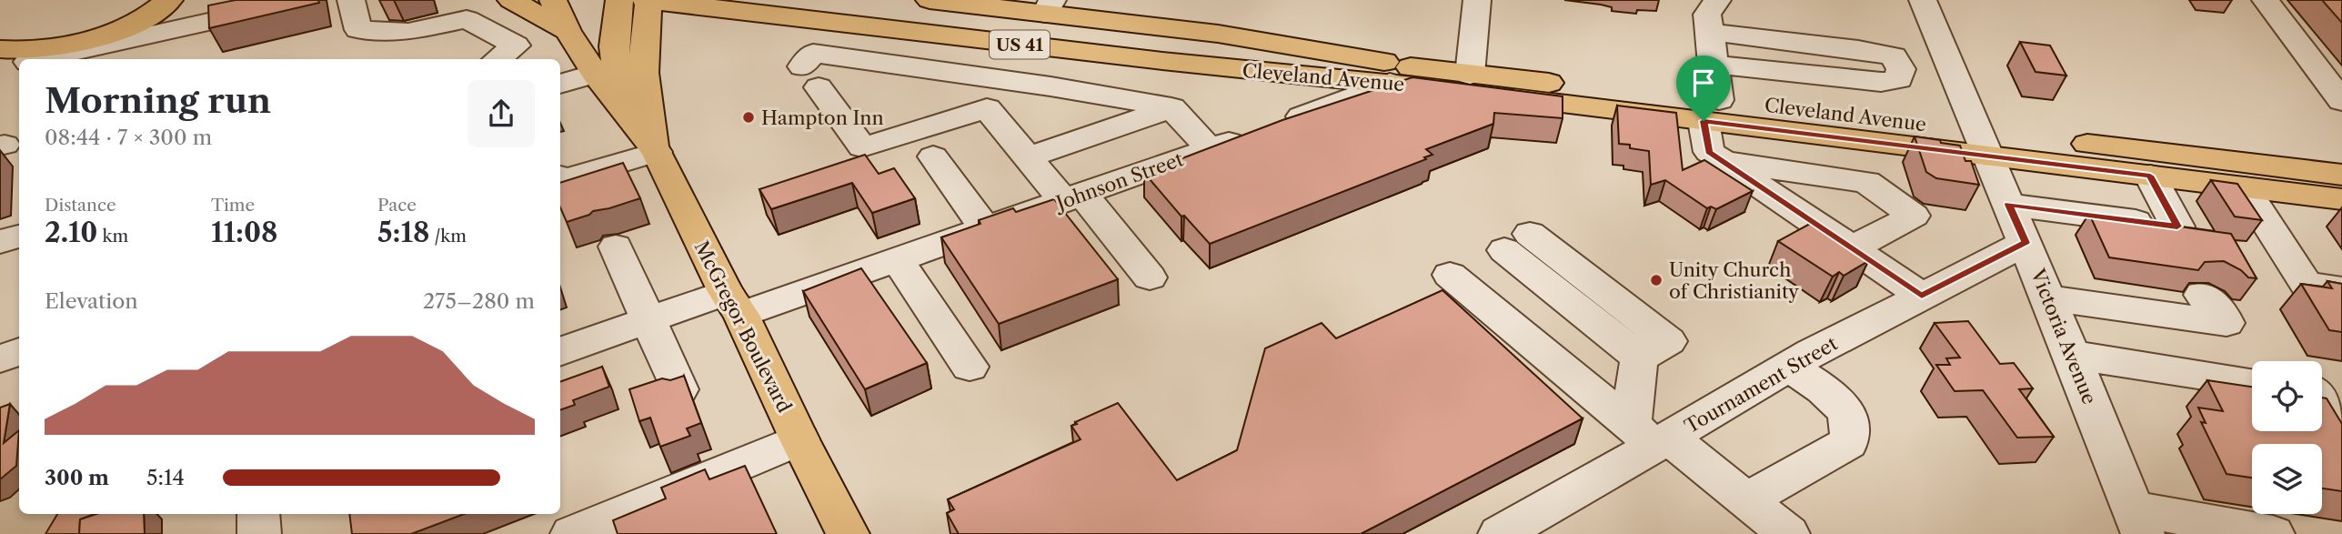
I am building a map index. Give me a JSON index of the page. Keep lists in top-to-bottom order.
{
  "streets": {
    "main road": ["US 41", "Cleveland Avenue", "McGregor Boulevard"],
    "street": ["Johnson Street", "Victoria Avenue", "Tournament Street"]
  },
  "crossings": [
    ["Cleveland Avenue", "Johnson Street"],
    ["Cleveland Avenue", "McGregor Boulevard"],
    ["Cleveland Avenue", "Victoria Avenue"],
    ["Johnson Street", "McGregor Boulevard"],
    ["Victoria Avenue", "Tournament Street"]
  ],
  "places": ["Hampton Inn", "Unity Church of Christianity"],
  "page": {
    "heading": ["Morning run", "08:44 · 7 × 300 m"],
    "stats": [
      ["Distance", "2.10 km"],
      ["Time", "11:08"],
      ["Pace", "5:18 /km"]
    ],
    "chart": ["Elevation", "275–280 m"],
    "list": [
      {
        "name": "300 m",
        "note": "5:14"
      }
    ]
  }
}
